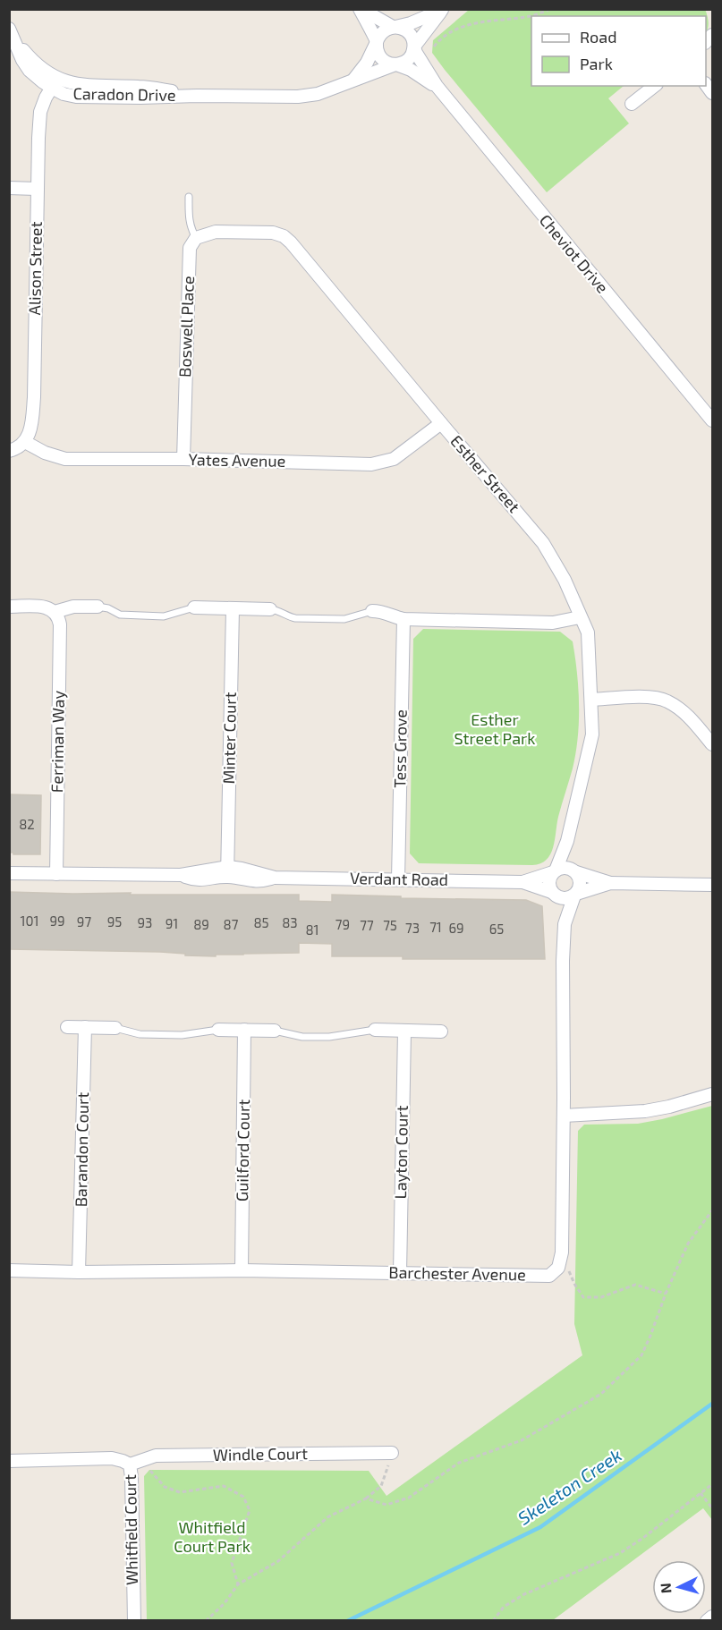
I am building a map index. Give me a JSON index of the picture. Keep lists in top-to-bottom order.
{
  "streets": {
    "street": [
      "Caradon Drive",
      "Cheviot Drive",
      "Alison Street",
      "Boswell Place",
      "Yates Avenue",
      "Esther Street",
      "Minter Court",
      "Ferriman Way",
      "Tess Grove",
      "Verdant Road",
      "Barandon Court",
      "Guilford Court",
      "Layton Court",
      "Barchester Avenue",
      "Windle Court",
      "Whitfield Court"
    ]
  },
  "crossings": [
    ["Caradon Drive", "Cheviot Drive"],
    ["Caradon Drive", "Alison Street"],
    ["Alison Street", "Yates Avenue"],
    ["Boswell Place", "Yates Avenue"],
    ["Boswell Place", "Esther Street"],
    ["Yates Avenue", "Esther Street"],
    ["Esther Street", "Verdant Road"],
    ["Minter Court", "Verdant Road"],
    ["Ferriman Way", "Verdant Road"],
    ["Tess Grove", "Verdant Road"],
    ["Barandon Court", "Barchester Avenue"],
    ["Guilford Court", "Barchester Avenue"],
    ["Layton Court", "Barchester Avenue"],
    ["Windle Court", "Whitfield Court"]
  ],
  "water": ["Skeleton Creek"],
  "parks": ["Esther Street Park", "Whitfield Court Park"],
  "house_numbers": [
    "82",
    "101",
    "99",
    "97",
    "95",
    "93",
    "85",
    "83",
    "91",
    "89",
    "87",
    "79",
    "77",
    "75",
    "71",
    "73",
    "69",
    "65",
    "81"
  ],
  "legend": ["Road", "Park"],
  "north": "left"
}
